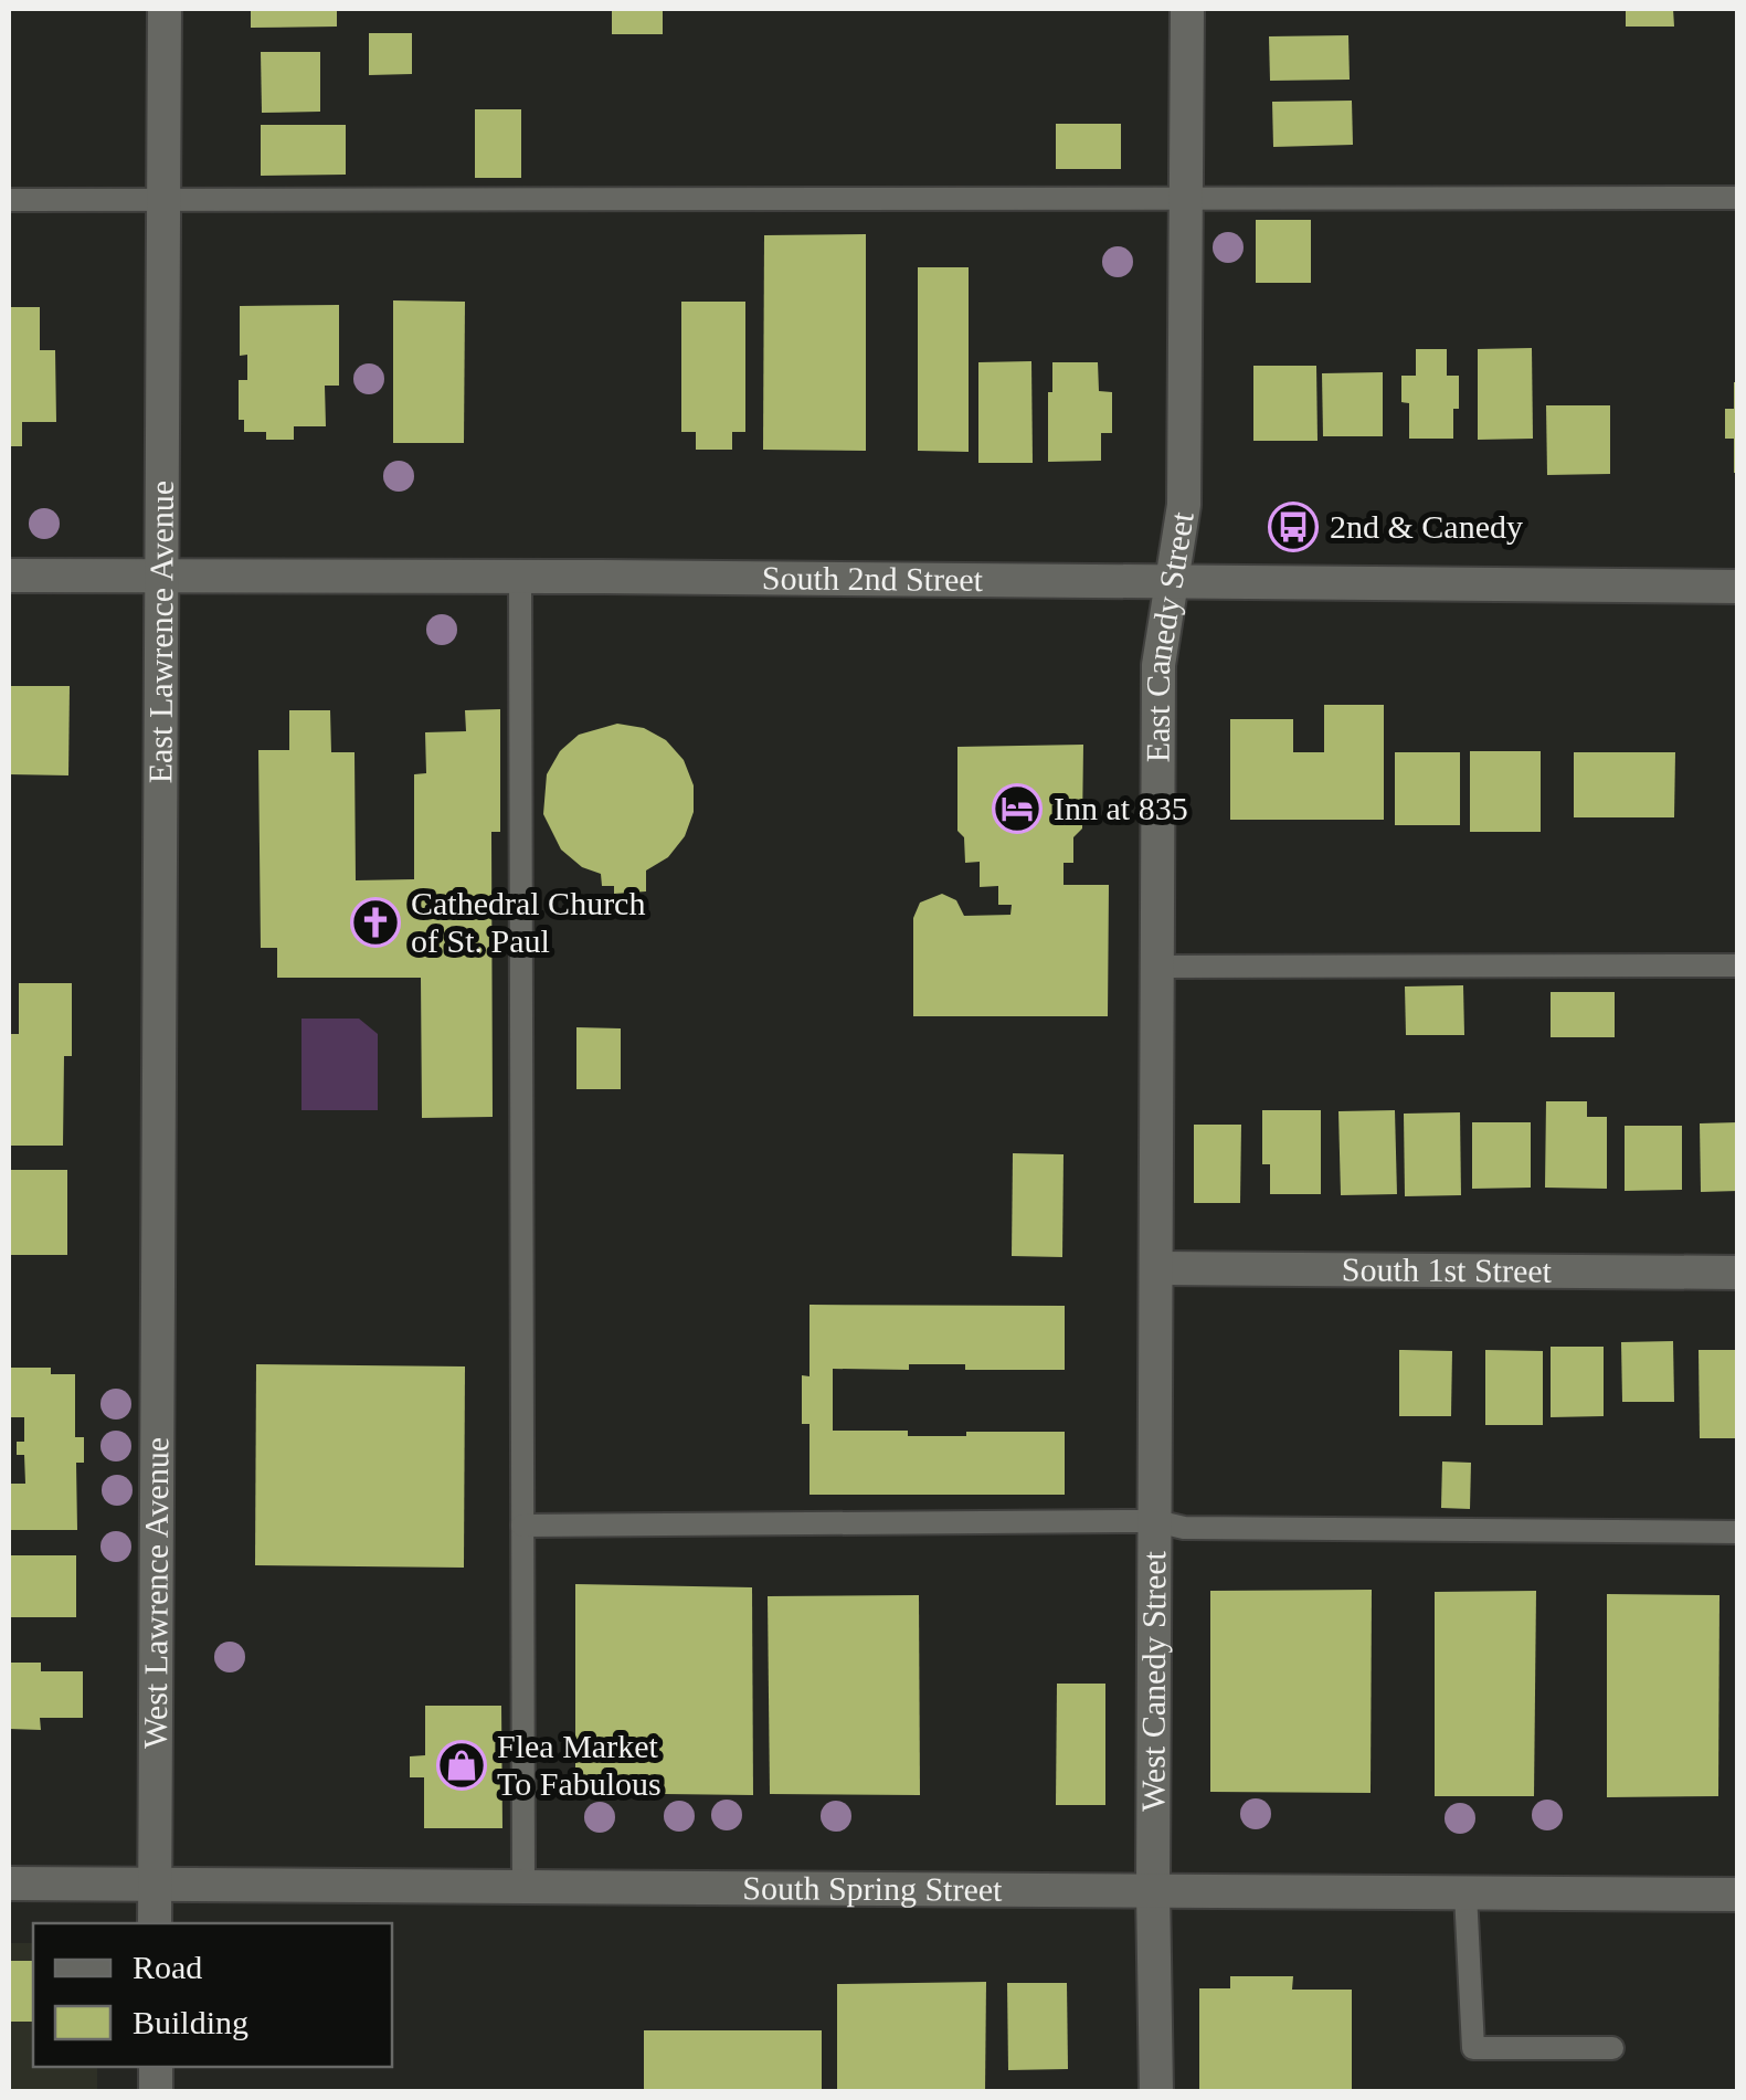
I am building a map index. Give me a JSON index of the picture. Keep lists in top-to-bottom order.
{
  "streets": {
    "street": [
      "South 2nd Street",
      "East Lawrence Avenue",
      "East Canedy Street",
      "South 1st Street",
      "West Lawrence Avenue",
      "West Canedy Street",
      "South Spring Street"
    ]
  },
  "crossings": [
    ["South 2nd Street", "East Lawrence Avenue"],
    ["South 2nd Street", "East Canedy Street"],
    ["East Lawrence Avenue", "West Lawrence Avenue"],
    ["East Canedy Street", "South 1st Street"],
    ["East Canedy Street", "West Canedy Street"],
    ["South 1st Street", "West Canedy Street"],
    ["West Lawrence Avenue", "South Spring Street"],
    ["West Canedy Street", "South Spring Street"]
  ],
  "places": {
    "bus stop": ["2nd & Canedy"],
    "hotel": ["Inn at 835"],
    "church": ["Cathedral Church of St. Paul"],
    "shop": ["Flea Market To Fabulous"]
  },
  "legend": ["Road", "Building"]
}
